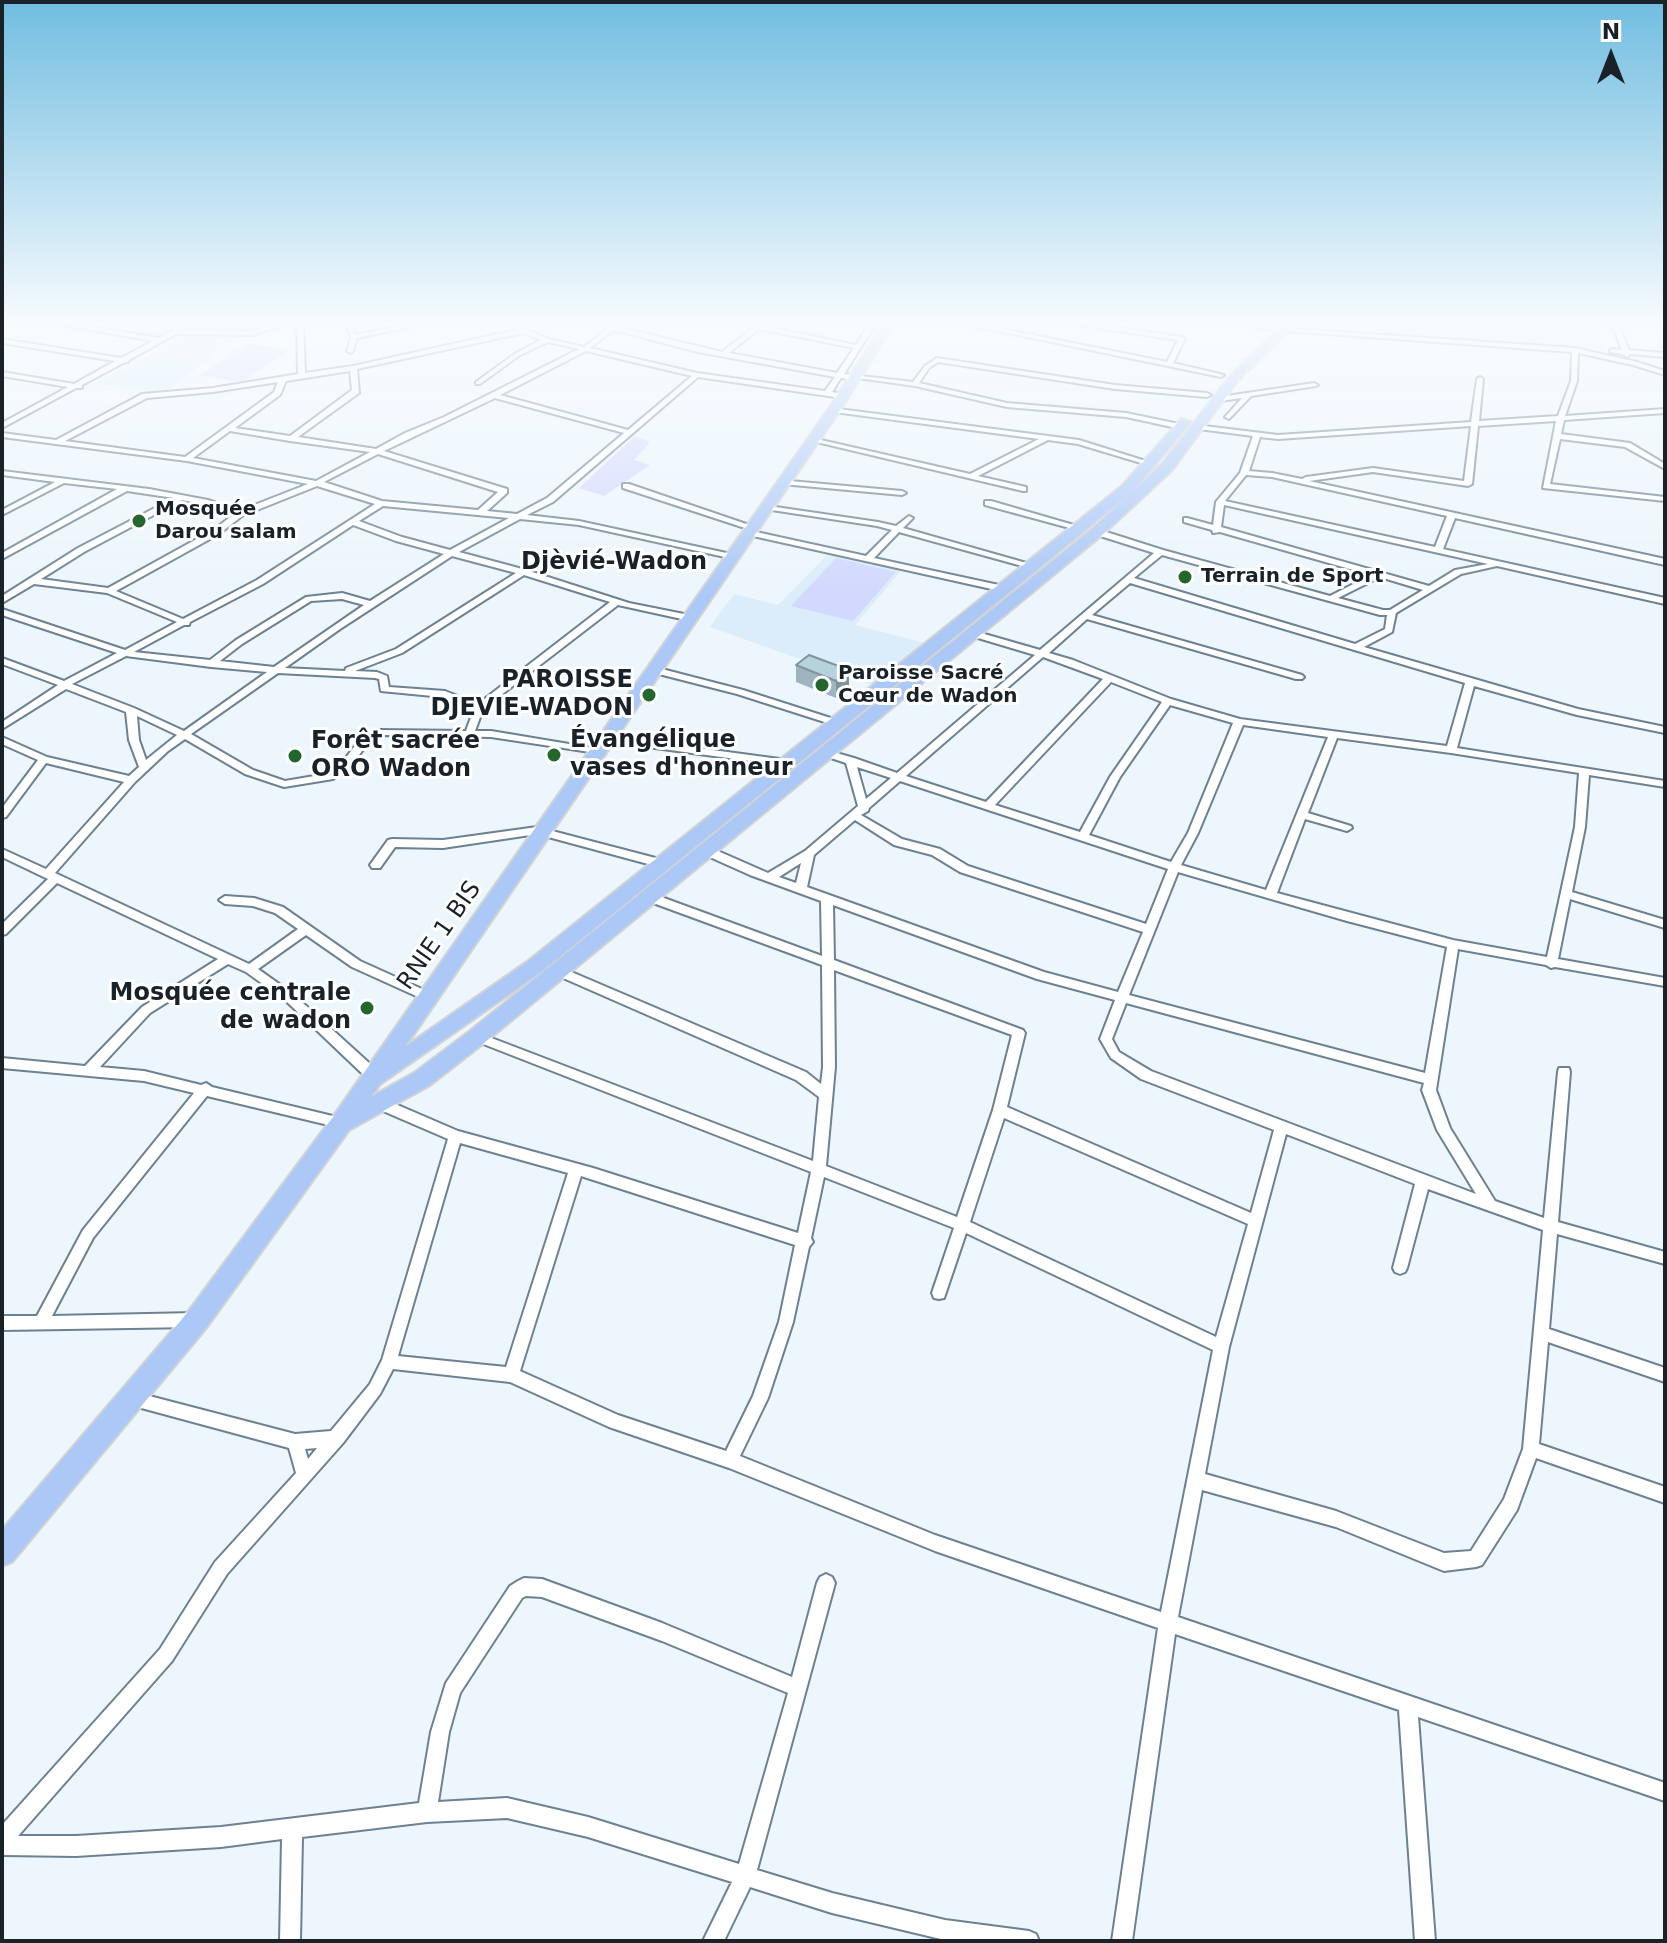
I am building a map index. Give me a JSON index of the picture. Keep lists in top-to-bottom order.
{
  "streets": {
    "main road": ["RNIE 1 BIS"]
  },
  "districts": ["Djèvié-Wadon"],
  "places": [
    "Mosquée Darou salam",
    "Terrain de Sport",
    "Paroisse Sacré Cœur de Wadon",
    "PAROISSE DJEVIE-WADON",
    "Évangélique vases d'honneur",
    "Forêt sacrée ORO Wadon",
    "Mosquée centrale de wadon"
  ],
  "north": "top"
}
